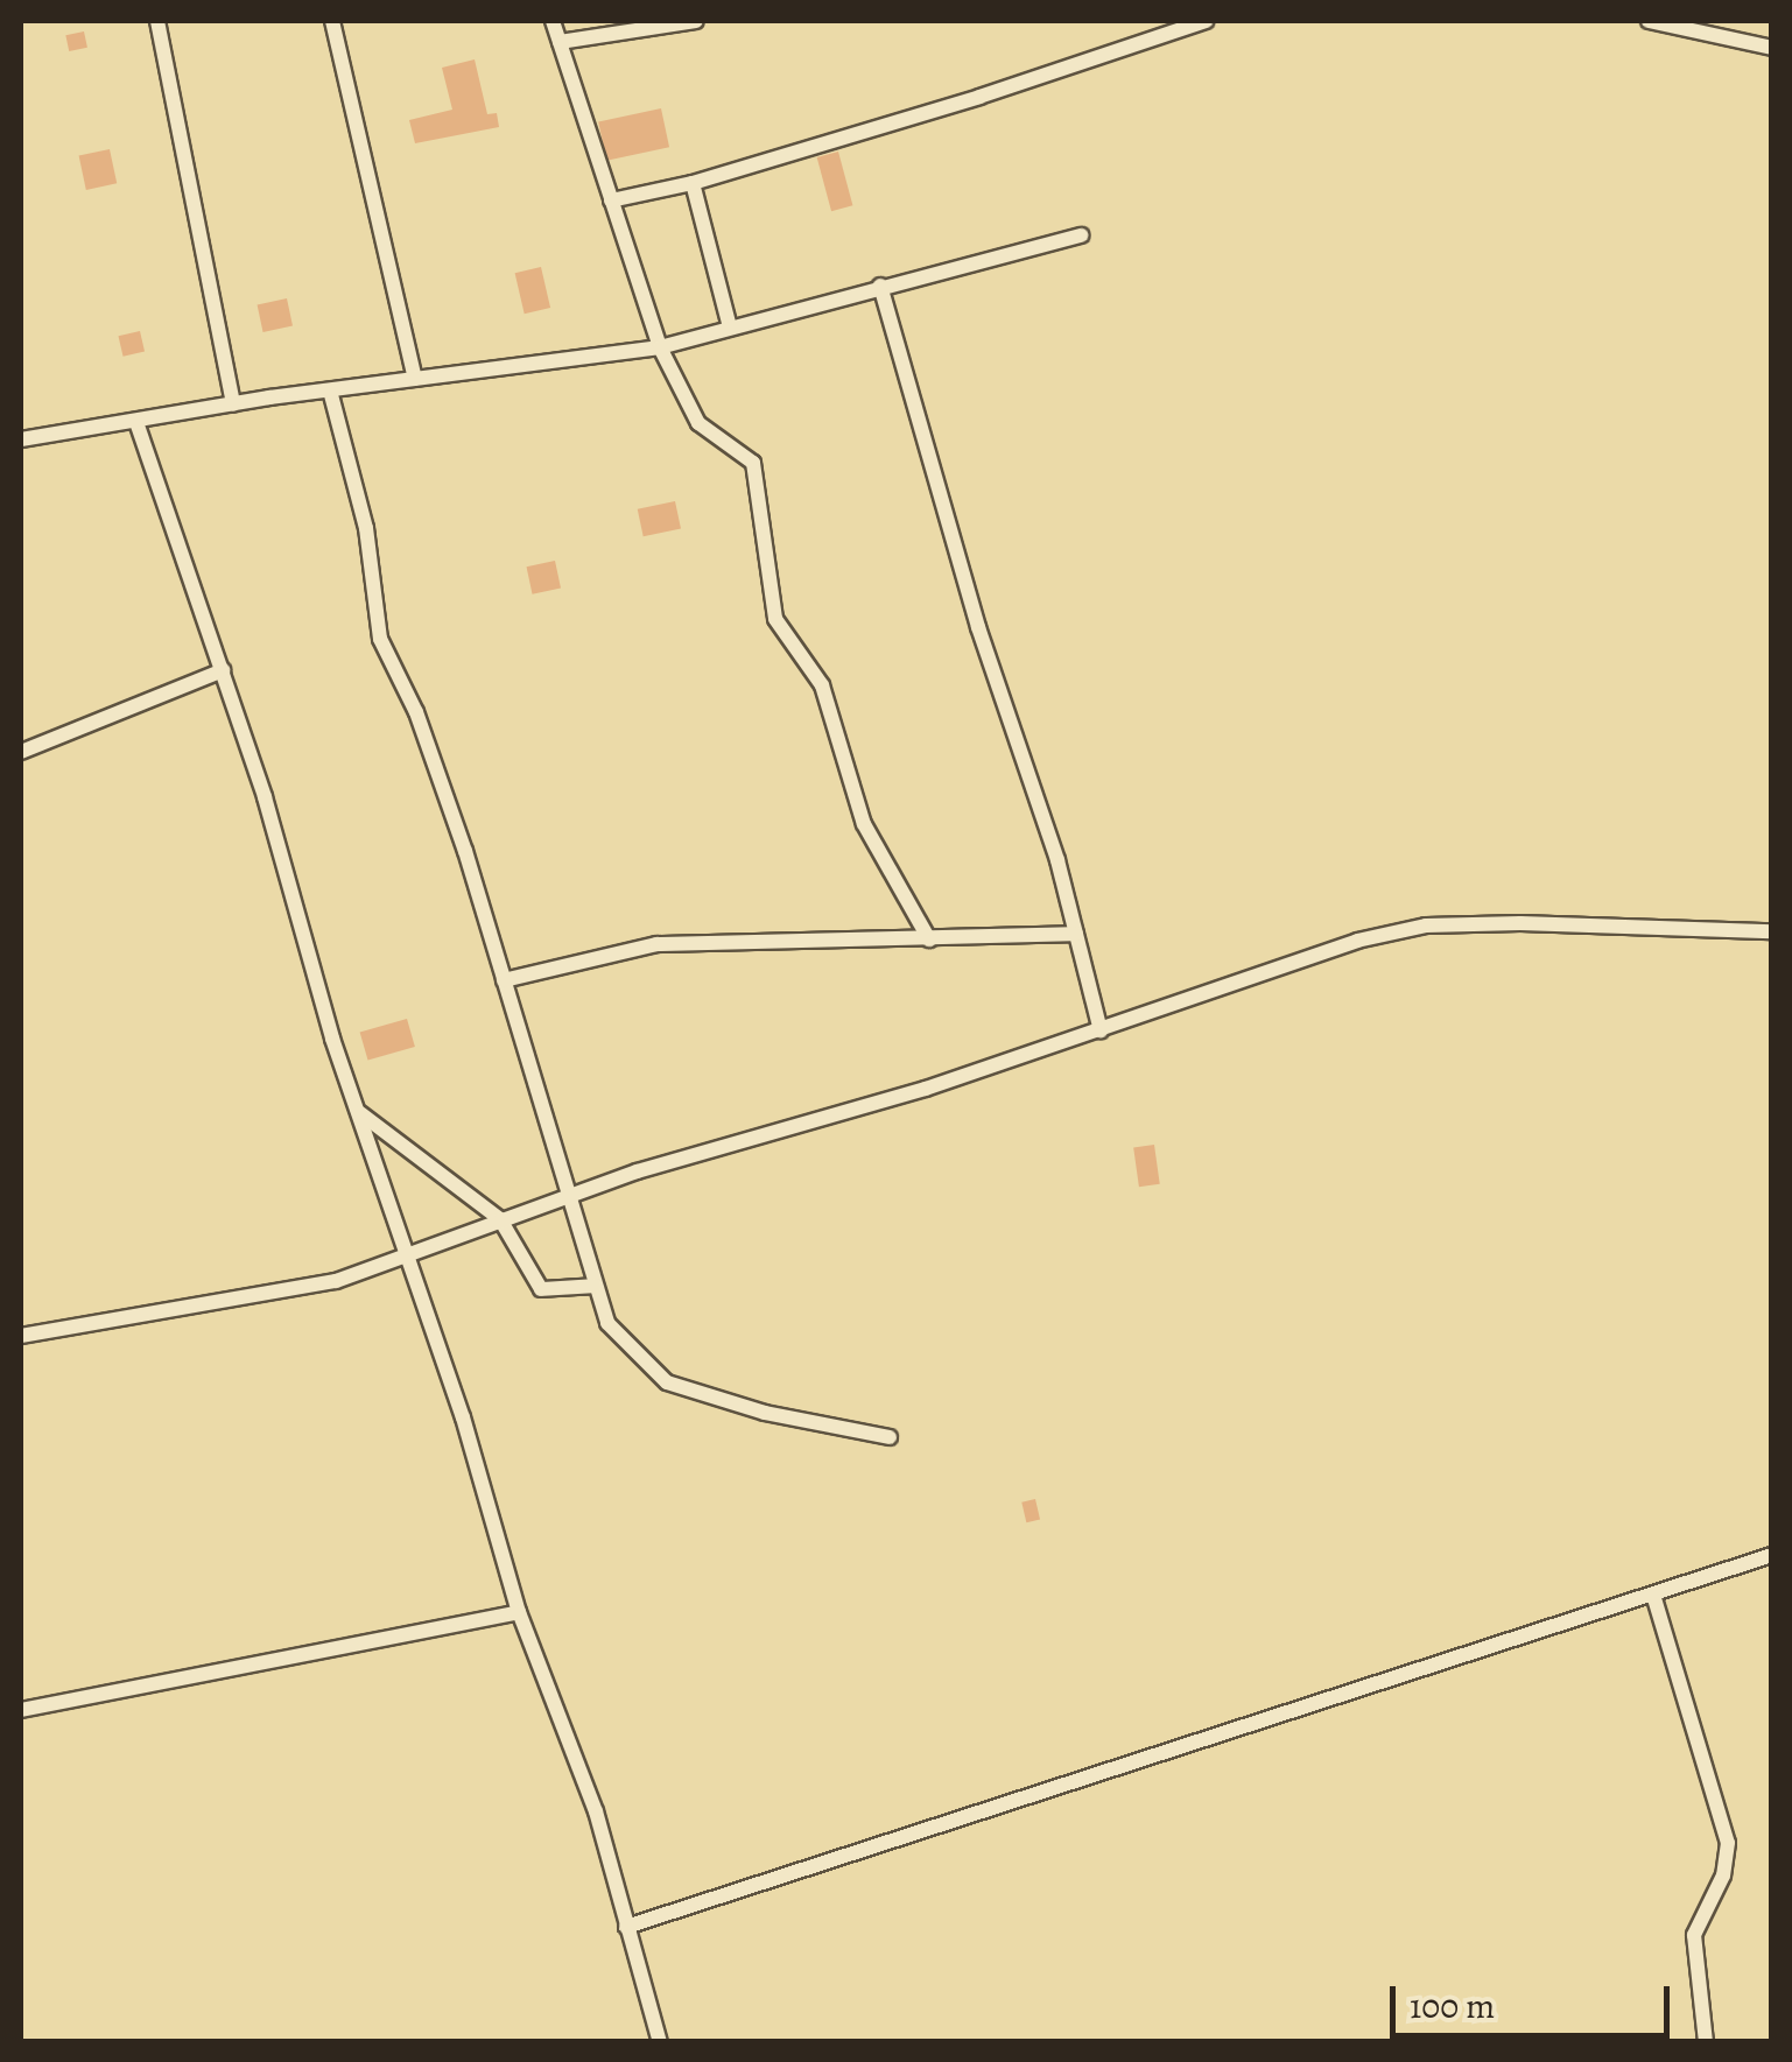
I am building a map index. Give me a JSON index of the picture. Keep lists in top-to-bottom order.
{
  "scale_bar": "100 m"
}
